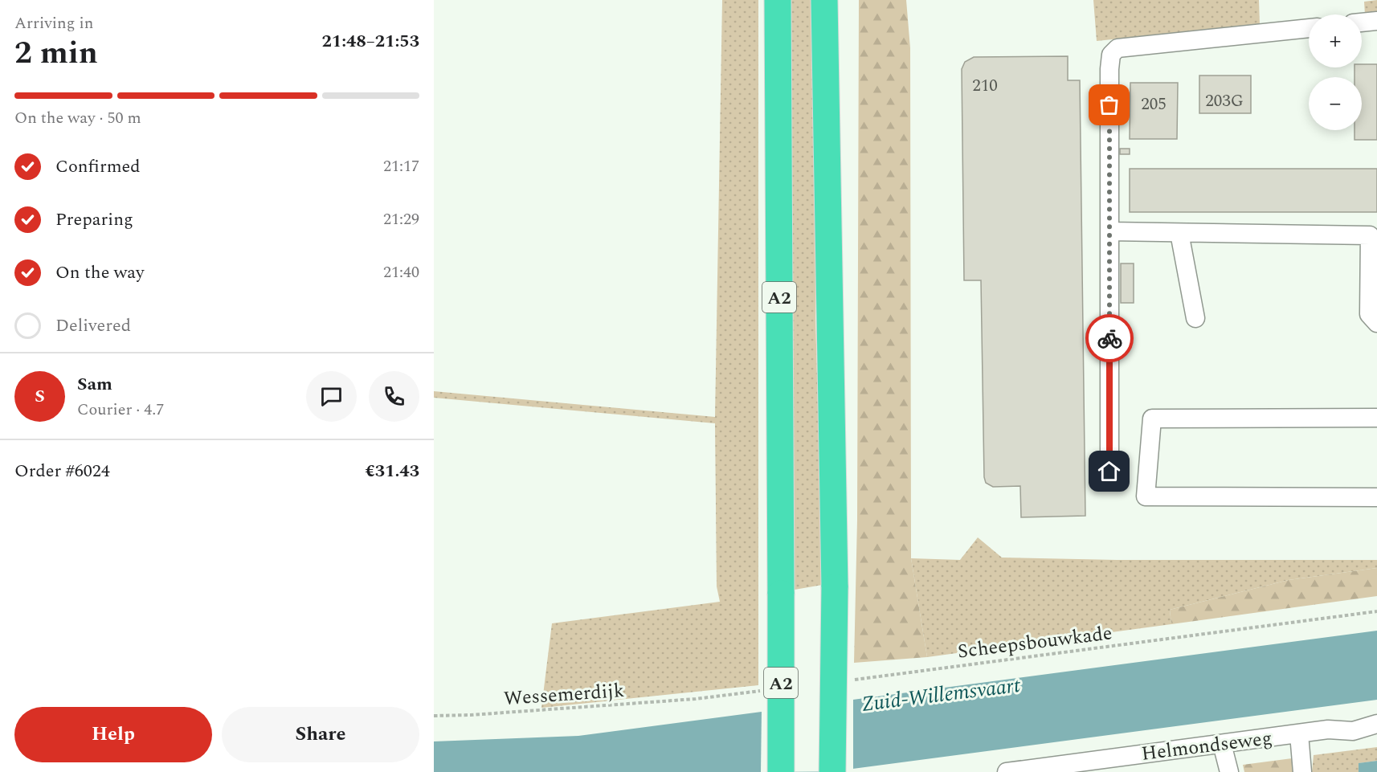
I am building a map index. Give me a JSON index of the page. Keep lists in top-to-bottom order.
{
  "streets": {
    "highway": ["A2"],
    "street": ["Helmondseweg"],
    "path": ["Scheepsbouwkade", "Wessemerdijk"]
  },
  "water": ["Zuid-Willemsvaart"],
  "house_numbers": ["210", "203G", "205"],
  "page": {
    "heading": ["2 min", "Arriving in", "21:48–21:53"],
    "panel": [
      "Sam",
      "Courier · 4.7",
      "Order #6024",
      "€31.43"
    ],
    "map_buttons": ["+", "−"],
    "bar": "On the way · 50 m",
    "list": [
      ["Confirmed", "21:17"],
      ["Preparing", "21:29"],
      ["On the way", "21:40"],
      "Delivered"
    ],
    "round": "S",
    "buttons": ["Help", "Share"]
  }
}
